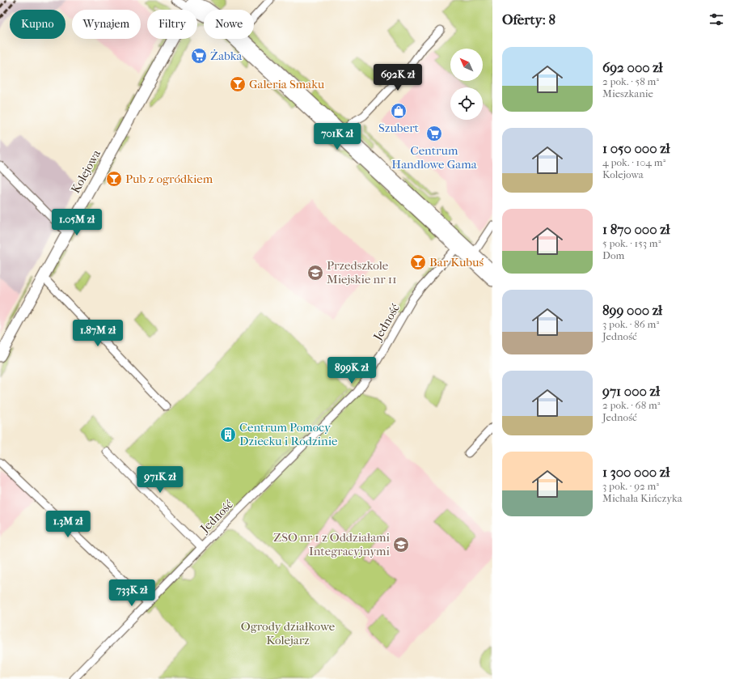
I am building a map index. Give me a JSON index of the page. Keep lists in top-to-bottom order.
{
  "streets": {
    "street": ["Kolejowa", "Jedność"]
  },
  "parks": ["Ogrody działkowe Kolejarz"],
  "places": {
    "supermarket": ["Żabka", "Centrum Handlowe Gama"],
    "bar": ["Galeria Smaku", "Pub z ogródkiem", "Bar Kubuś"],
    "shop": ["Szubert"],
    "school or university": ["Przedszkole Miejskie nr 11", "ZSO nr 1 z Oddziałami Integracyjnymi"],
    "building": ["Centrum Pomocy Dziecku i Rodzinie"]
  },
  "north": "top left",
  "page": {
    "heading": "Oferty: 8",
    "chip": [
      "Kupno",
      "Wynajem",
      "Filtry",
      "Nowe"
    ],
    "list": [
      {
        "name": "692 000 zł",
        "note": "2 pok. · 58 m² · Mieszkanie"
      },
      {
        "name": "1 050 000 zł",
        "note": "4 pok. · 104 m² · Kolejowa"
      },
      {
        "name": "1 870 000 zł",
        "note": "5 pok. · 153 m² · Dom"
      },
      {
        "name": "899 000 zł",
        "note": "3 pok. · 86 m² · Jedność"
      },
      {
        "name": "971 000 zł",
        "note": "2 pok. · 68 m² · Jedność"
      },
      {
        "name": "1 300 000 zł",
        "note": "3 pok. · 92 m² · Michała Kińczyka"
      }
    ],
    "price": [
      "692K zł",
      "701K zł",
      "1.05M zł",
      "1.87M zł",
      "899K zł",
      "971K zł",
      "1.3M zł",
      "733K zł"
    ]
  }
}
